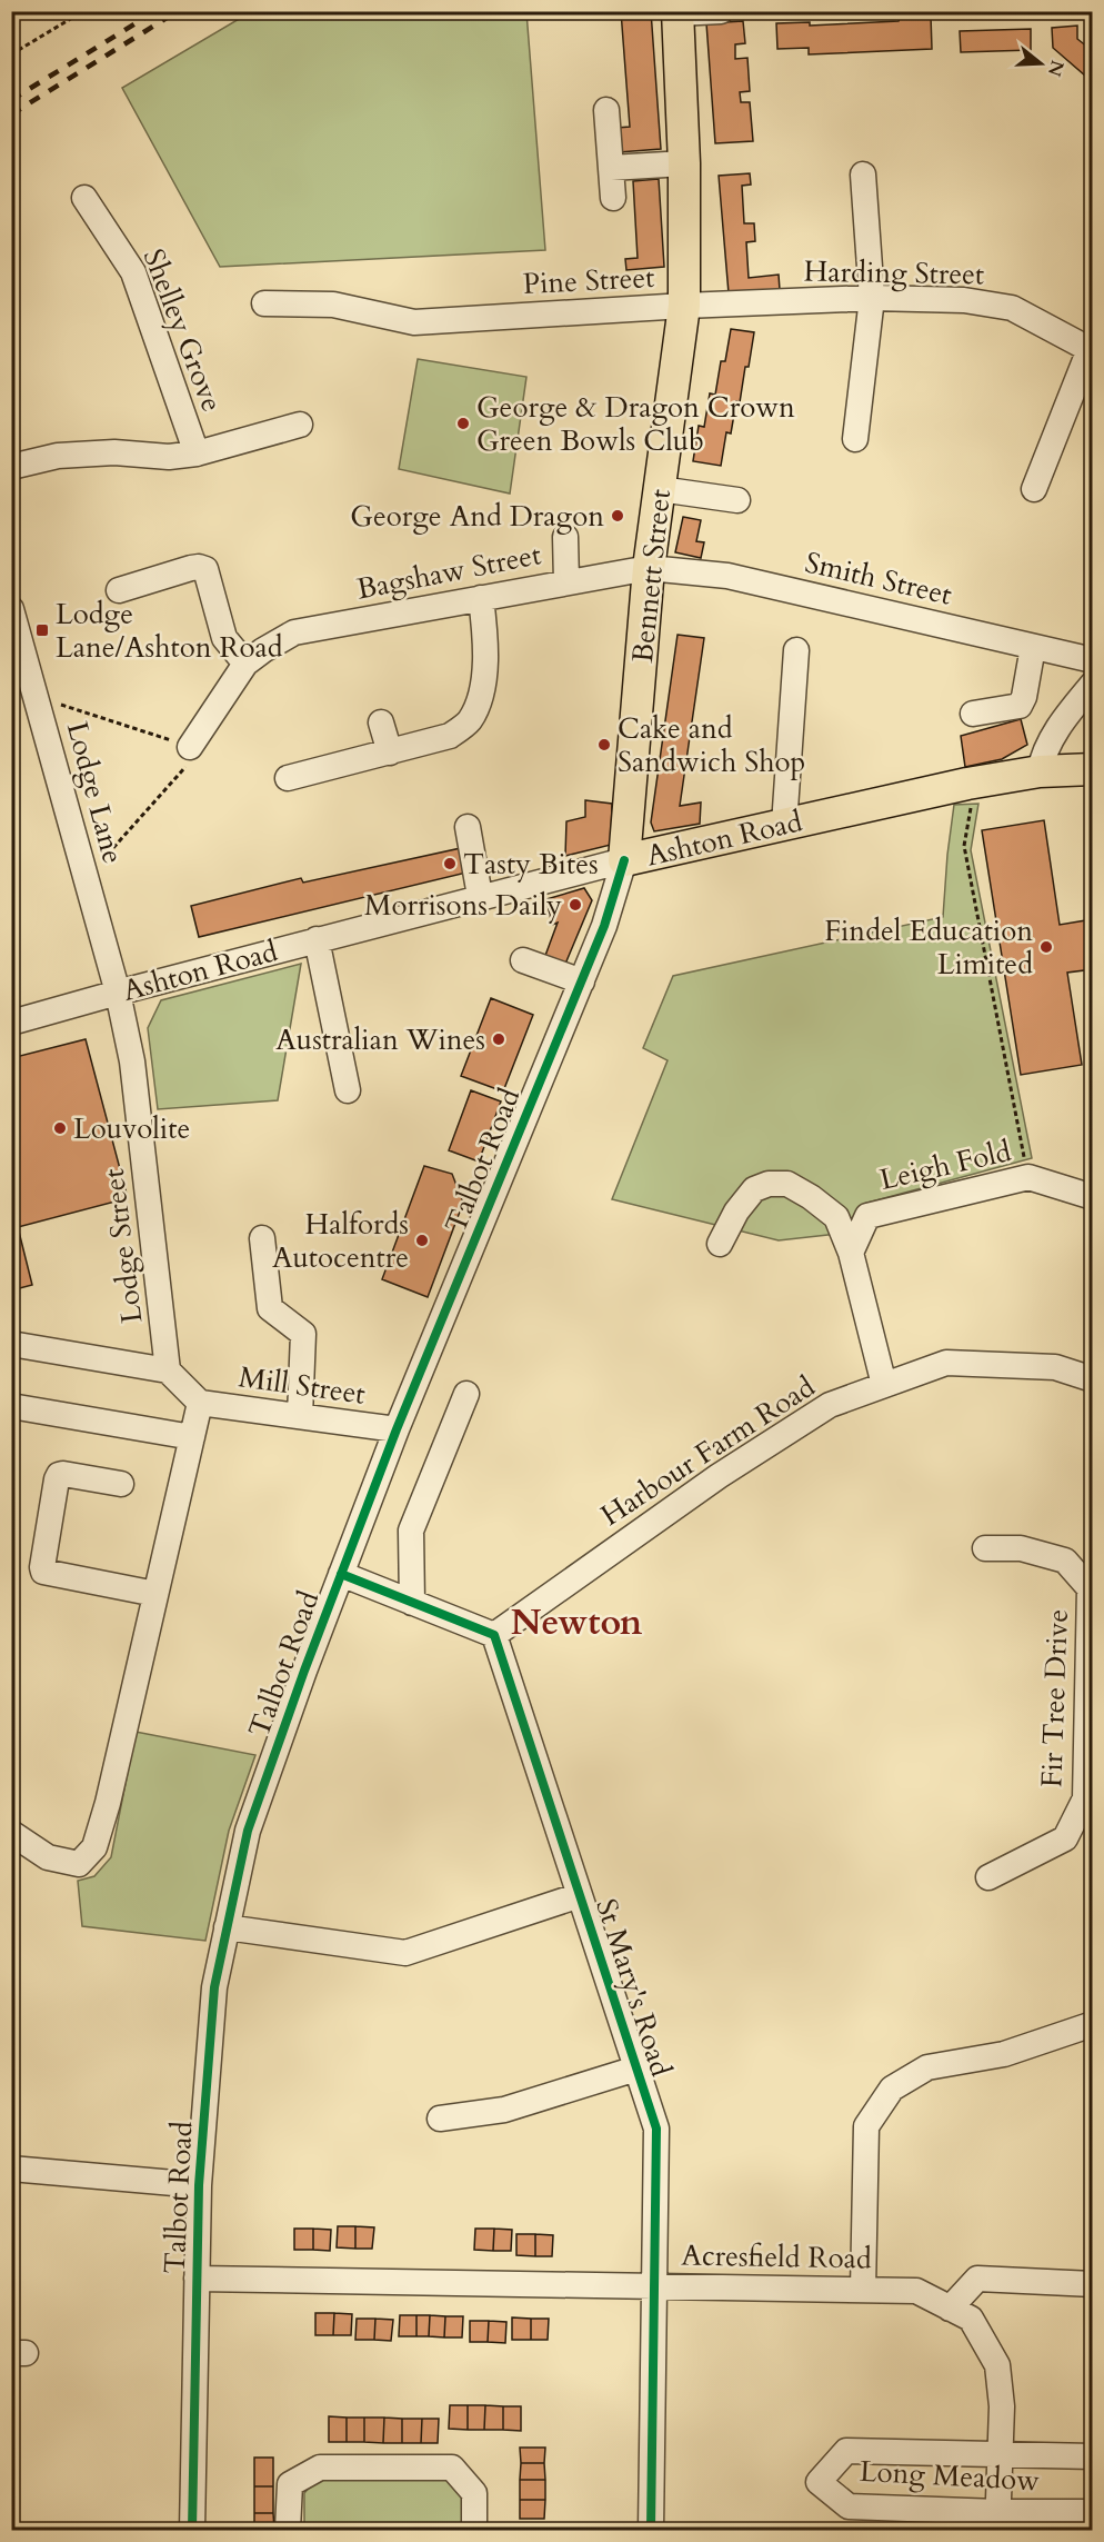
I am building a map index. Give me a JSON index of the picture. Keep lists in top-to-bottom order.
{
  "streets": {
    "main road": ["Bennett Street", "Ashton Road"],
    "street": [
      "Harding Street",
      "Pine Street",
      "Shelley Grove",
      "Bagshaw Street",
      "Smith Street",
      "Lodge Lane",
      "Talbot Road",
      "Leigh Fold",
      "Lodge Street",
      "Mill Street",
      "Harbour Farm Road",
      "Fir Tree Drive",
      "St Mary's Road",
      "Acresfield Road",
      "Long Meadow"
    ]
  },
  "crossings": [
    ["Harding Street", "Pine Street"],
    ["Harding Street", "Bennett Street"],
    ["Pine Street", "Bennett Street"],
    ["Bagshaw Street", "Bennett Street"],
    ["Bagshaw Street", "Smith Street"],
    ["Bennett Street", "Smith Street"],
    ["Bennett Street", "Ashton Road"],
    ["Bennett Street", "Talbot Road"],
    ["Lodge Lane", "Ashton Road"],
    ["Lodge Lane", "Lodge Street"],
    ["Ashton Road", "Talbot Road"],
    ["Ashton Road", "Lodge Street"],
    ["Talbot Road", "Mill Street"],
    ["Talbot Road", "Acresfield Road"],
    ["Harbour Farm Road", "St Mary's Road"],
    ["St Mary's Road", "Acresfield Road"],
    ["Acresfield Road", "Long Meadow"]
  ],
  "districts": ["Newton"],
  "places": {
    "other": [
      "George & Dragon Crown Green Bowls Club",
      "George And Dragon",
      "Cake and Sandwich Shop",
      "Tasty Bites",
      "Morrisons Daily",
      "Findel Education Limited",
      "Australian Wines",
      "Louvolite",
      "Halfords Autocentre"
    ],
    "transit": ["Lodge Lane/Ashton Road"]
  },
  "north": "right"
}
